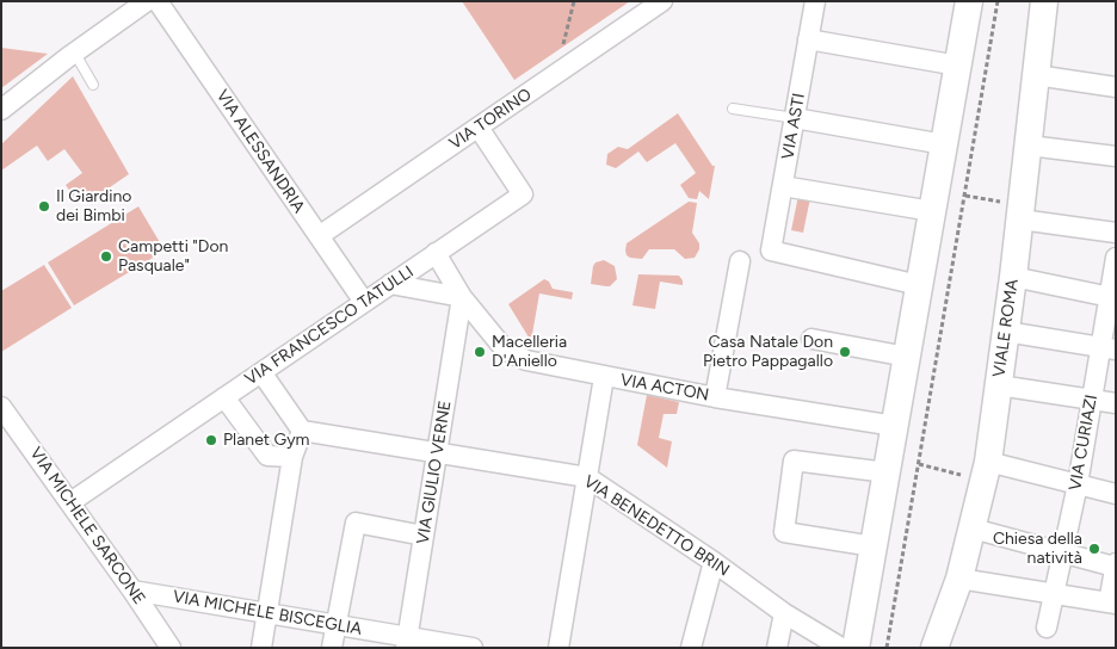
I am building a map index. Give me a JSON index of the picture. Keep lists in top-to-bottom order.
{
  "streets": {
    "street": [
      "VIA TORINO",
      "VIA ASTI",
      "VIA ALESSANDRIA",
      "VIA FRANCESCO TATULLI",
      "VIALE ROMA",
      "VIA ACTON",
      "VIA CURIAZI",
      "VIA GIULIO VERNE",
      "VIA MICHELE SARCONE",
      "VIA BENEDETTO BRIN",
      "VIA MICHELE BISCEGLIA"
    ]
  },
  "crossings": [
    ["VIA TORINO", "VIA ALESSANDRIA"],
    ["VIA TORINO", "VIA FRANCESCO TATULLI"],
    ["VIA ALESSANDRIA", "VIA FRANCESCO TATULLI"],
    ["VIA FRANCESCO TATULLI", "VIA ACTON"],
    ["VIA FRANCESCO TATULLI", "VIA MICHELE SARCONE"],
    ["VIA ACTON", "VIA GIULIO VERNE"],
    ["VIA GIULIO VERNE", "VIA BENEDETTO BRIN"],
    ["VIA GIULIO VERNE", "VIA MICHELE BISCEGLIA"],
    ["VIA MICHELE SARCONE", "VIA MICHELE BISCEGLIA"]
  ],
  "places": [
    "Il Giardino dei Bimbi",
    "Campetti \"Don Pasquale\"",
    "Macelleria D'Aniello",
    "Casa Natale Don Pietro Pappagallo",
    "Planet Gym",
    "Chiesa della natività"
  ]
}
